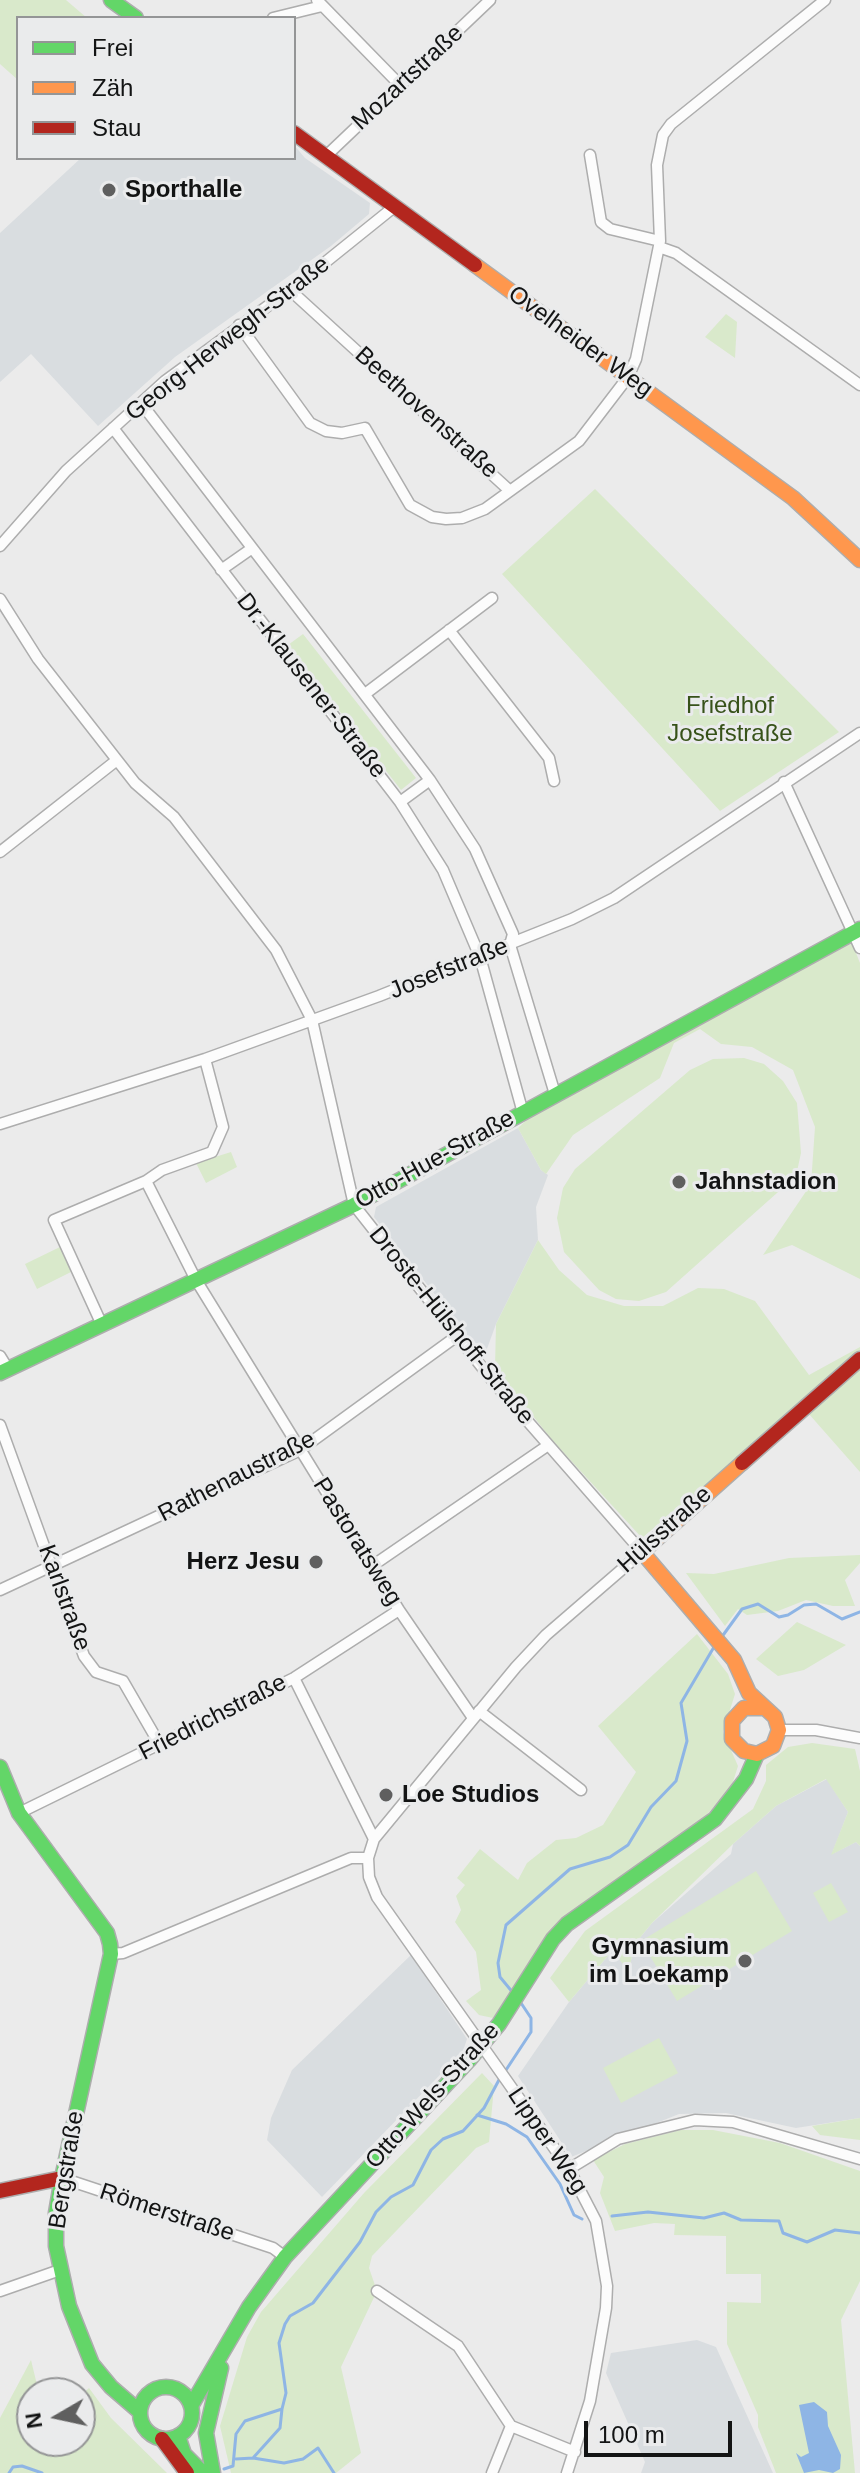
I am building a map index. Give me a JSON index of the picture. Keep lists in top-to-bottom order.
{
  "streets": {
    "main road": [
      "Ovelheider Weg",
      "Otto-Hue-Straße",
      "Hülsstraße",
      "Otto-Wels-Straße",
      "Bergstraße"
    ],
    "street": [
      "Mozartstraße",
      "Georg-Herwegh-Straße",
      "Beethovenstraße",
      "Dr.-Klausener-Straße",
      "Josefstraße",
      "Droste-Hülshoff-Straße",
      "Rathenaustraße",
      "Pastoratsweg",
      "Karlstraße",
      "Friedrichstraße",
      "Lipper Weg",
      "Römerstraße"
    ]
  },
  "crossings": [
    ["Mozartstraße", "Ovelheider Weg"],
    ["Georg-Herwegh-Straße", "Ovelheider Weg"],
    ["Georg-Herwegh-Straße", "Beethovenstraße"],
    ["Georg-Herwegh-Straße", "Dr.-Klausener-Straße"],
    ["Ovelheider Weg", "Beethovenstraße"],
    ["Dr.-Klausener-Straße", "Josefstraße"],
    ["Dr.-Klausener-Straße", "Otto-Hue-Straße"],
    ["Josefstraße", "Droste-Hülshoff-Straße"],
    ["Otto-Hue-Straße", "Droste-Hülshoff-Straße"],
    ["Otto-Hue-Straße", "Pastoratsweg"],
    ["Droste-Hülshoff-Straße", "Rathenaustraße"],
    ["Droste-Hülshoff-Straße", "Hülsstraße"],
    ["Rathenaustraße", "Pastoratsweg"],
    ["Rathenaustraße", "Karlstraße"],
    ["Hülsstraße", "Pastoratsweg"],
    ["Hülsstraße", "Lipper Weg"],
    ["Pastoratsweg", "Friedrichstraße"],
    ["Karlstraße", "Friedrichstraße"],
    ["Otto-Wels-Straße", "Lipper Weg"],
    ["Otto-Wels-Straße", "Bergstraße"],
    ["Otto-Wels-Straße", "Römerstraße"],
    ["Bergstraße", "Römerstraße"]
  ],
  "parks": ["Friedhof Josefstraße"],
  "places": [
    "Sporthalle",
    "Jahnstadion",
    "Herz Jesu",
    "Loe Studios",
    "Gymnasium im Loekamp"
  ],
  "legend": ["Frei", "Zäh", "Stau"],
  "scale_bar": "100 m",
  "north": "left"
}
